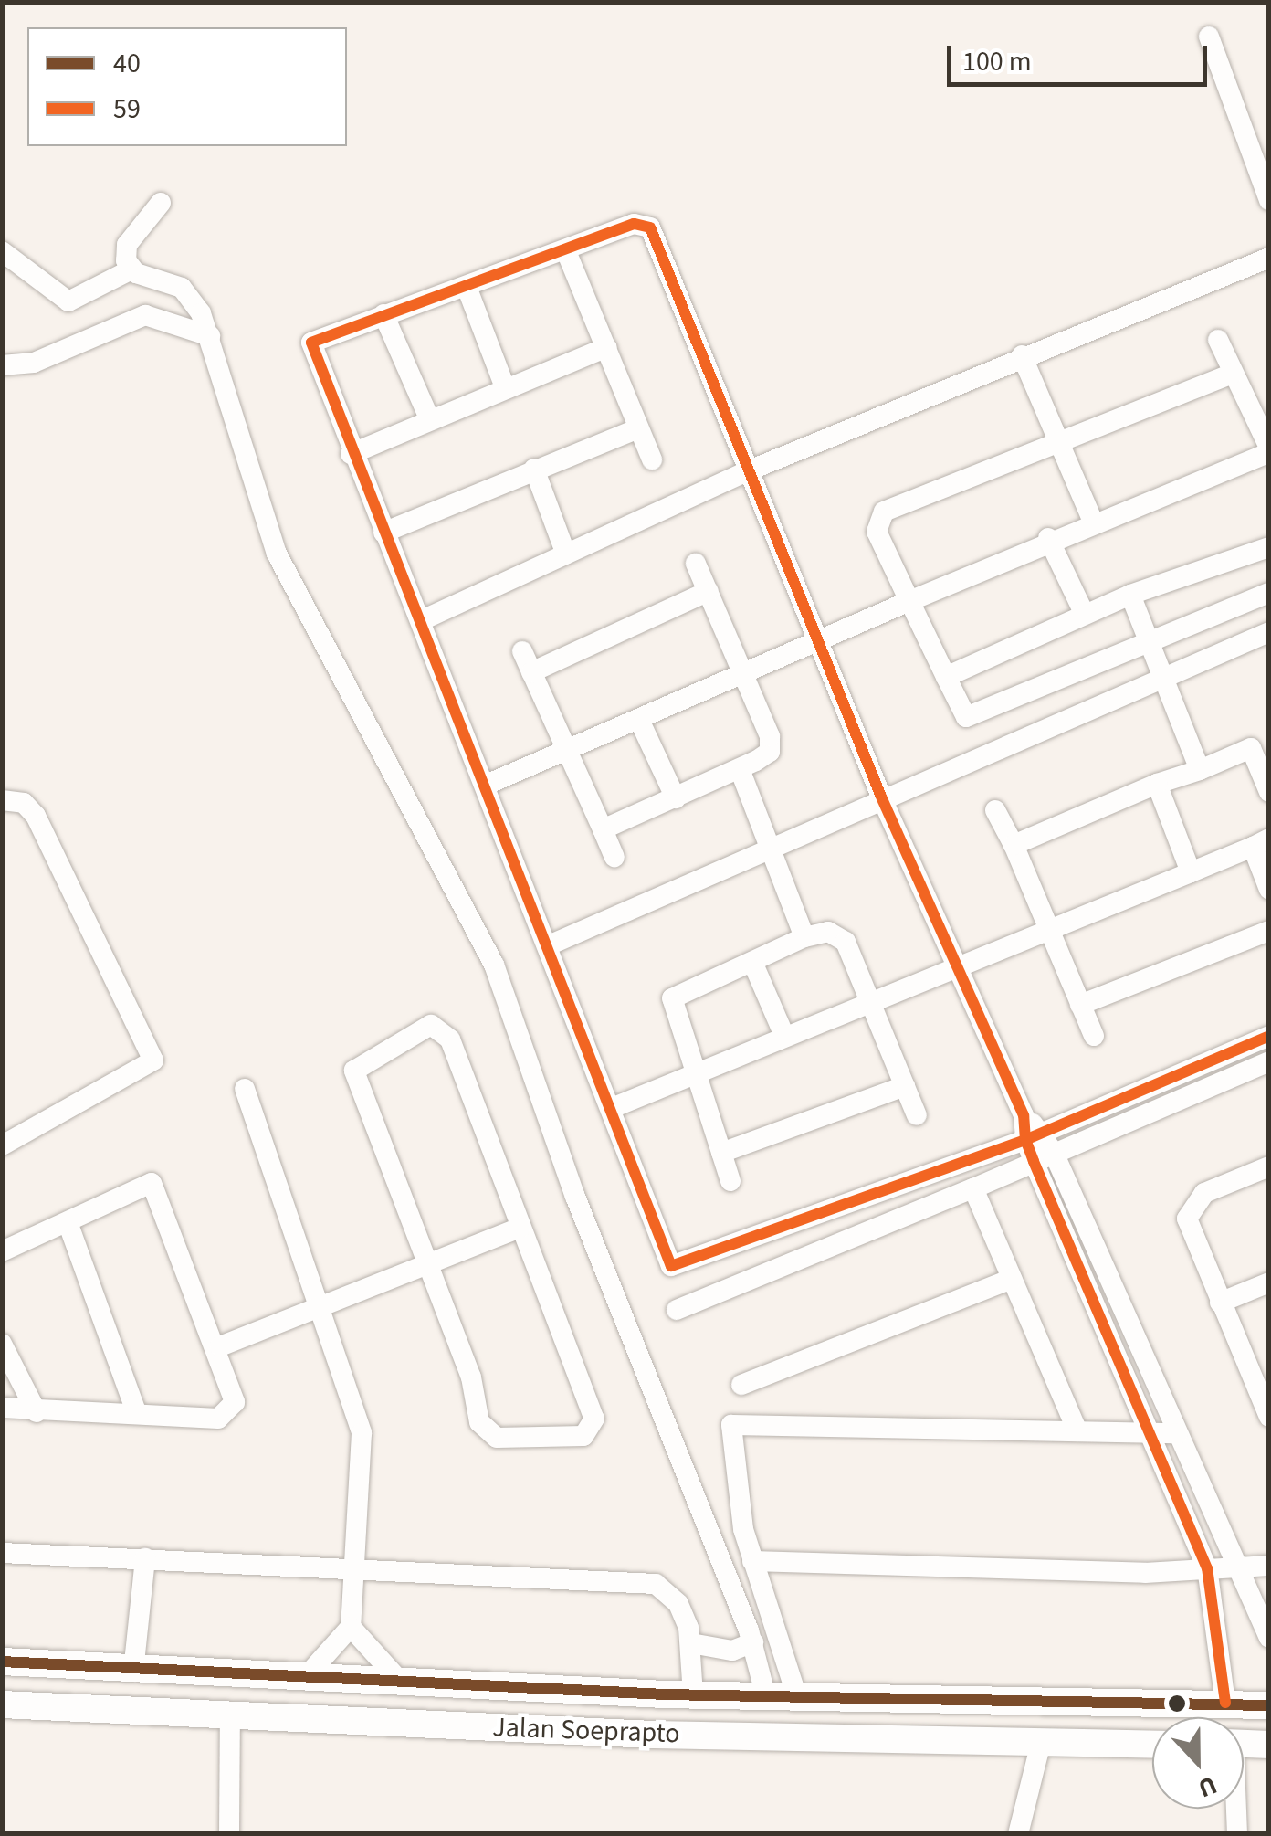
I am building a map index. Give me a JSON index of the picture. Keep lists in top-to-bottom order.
{
  "streets": {
    "highway": ["Jalan Soeprapto"]
  },
  "lines": ["transit line 59", "transit line 40"],
  "legend": ["40", "59"],
  "scale_bar": "100 m",
  "north": "bottom"
}
